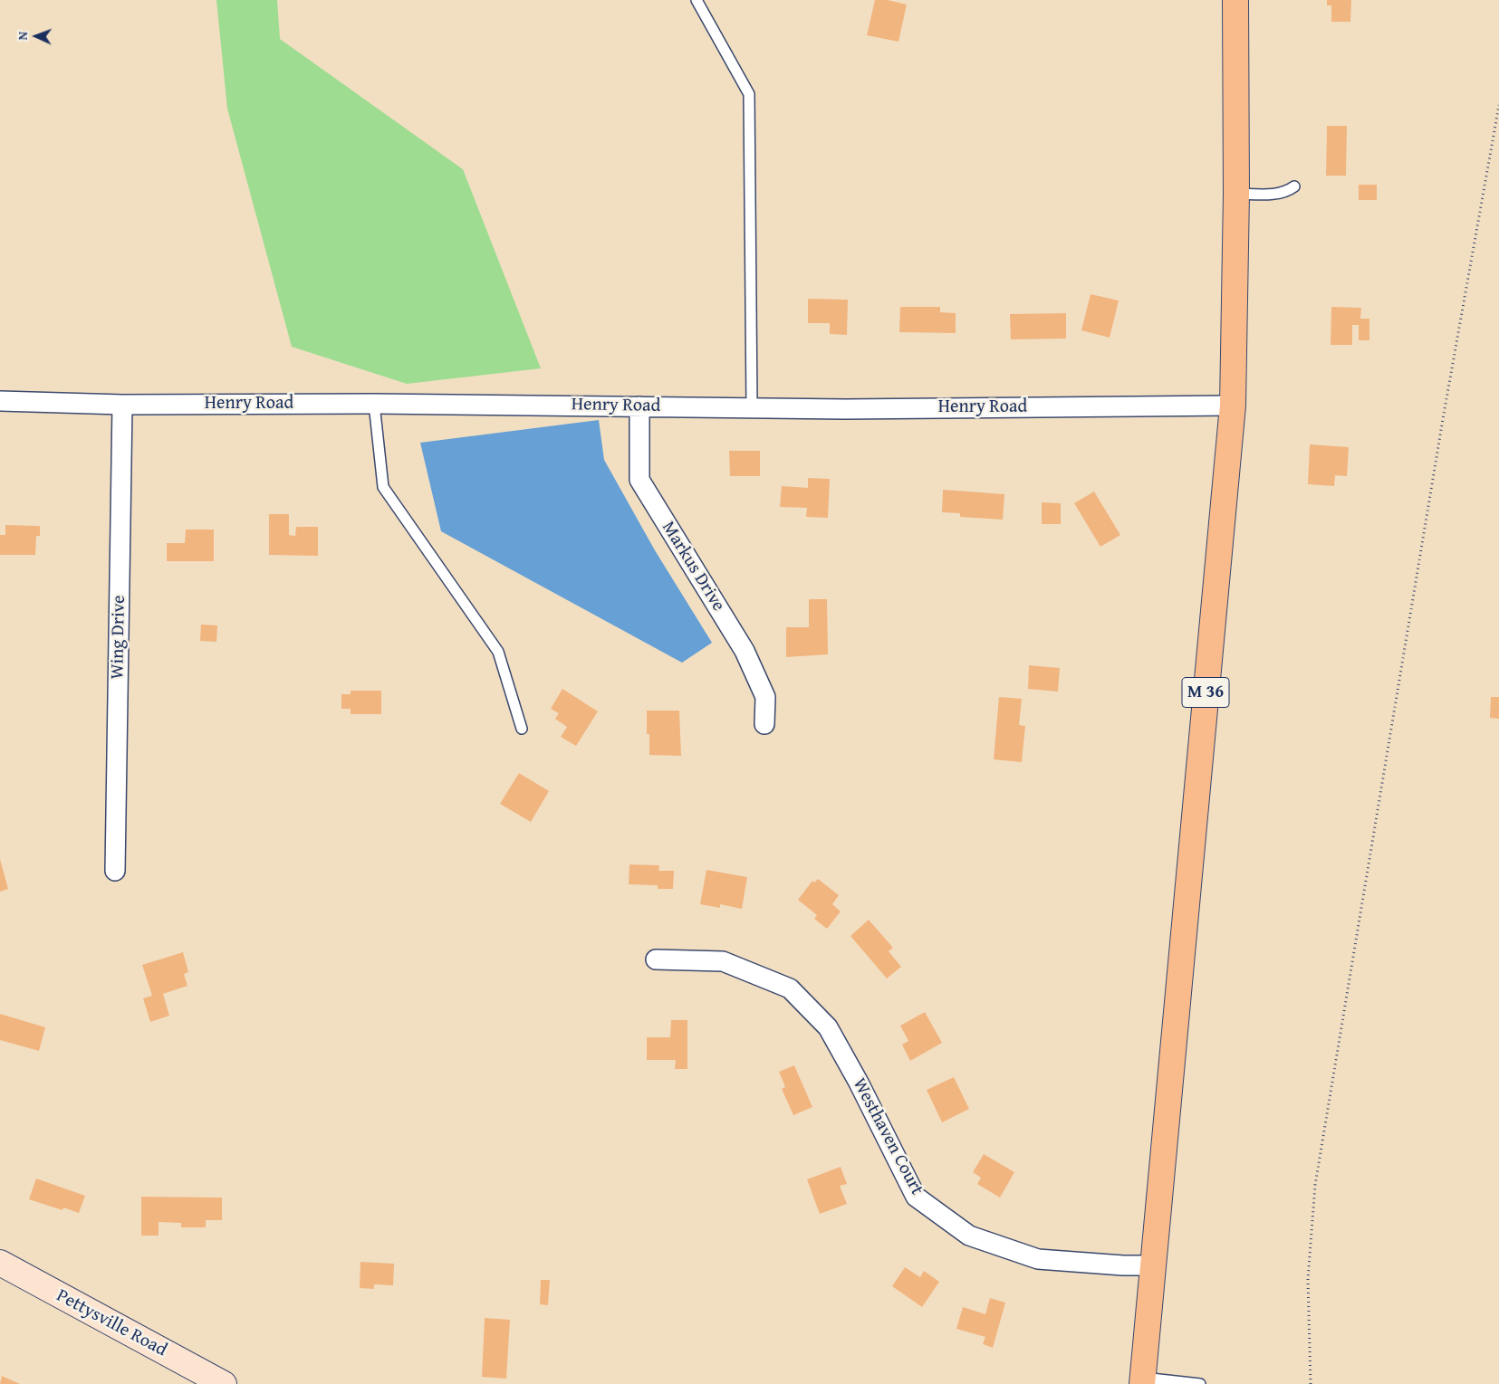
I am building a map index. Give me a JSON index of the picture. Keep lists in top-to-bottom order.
{
  "streets": {
    "main road": ["M 36", "Pettysville Road"],
    "street": [
      "Henry Road",
      "Markus Drive",
      "Wing Drive",
      "Westhaven Court"
    ]
  },
  "crossings": [
    ["Henry Road", "Markus Drive"],
    ["Henry Road", "Wing Drive"],
    ["Henry Road", "M 36"],
    ["M 36", "Westhaven Court"]
  ],
  "north": "left"
}
